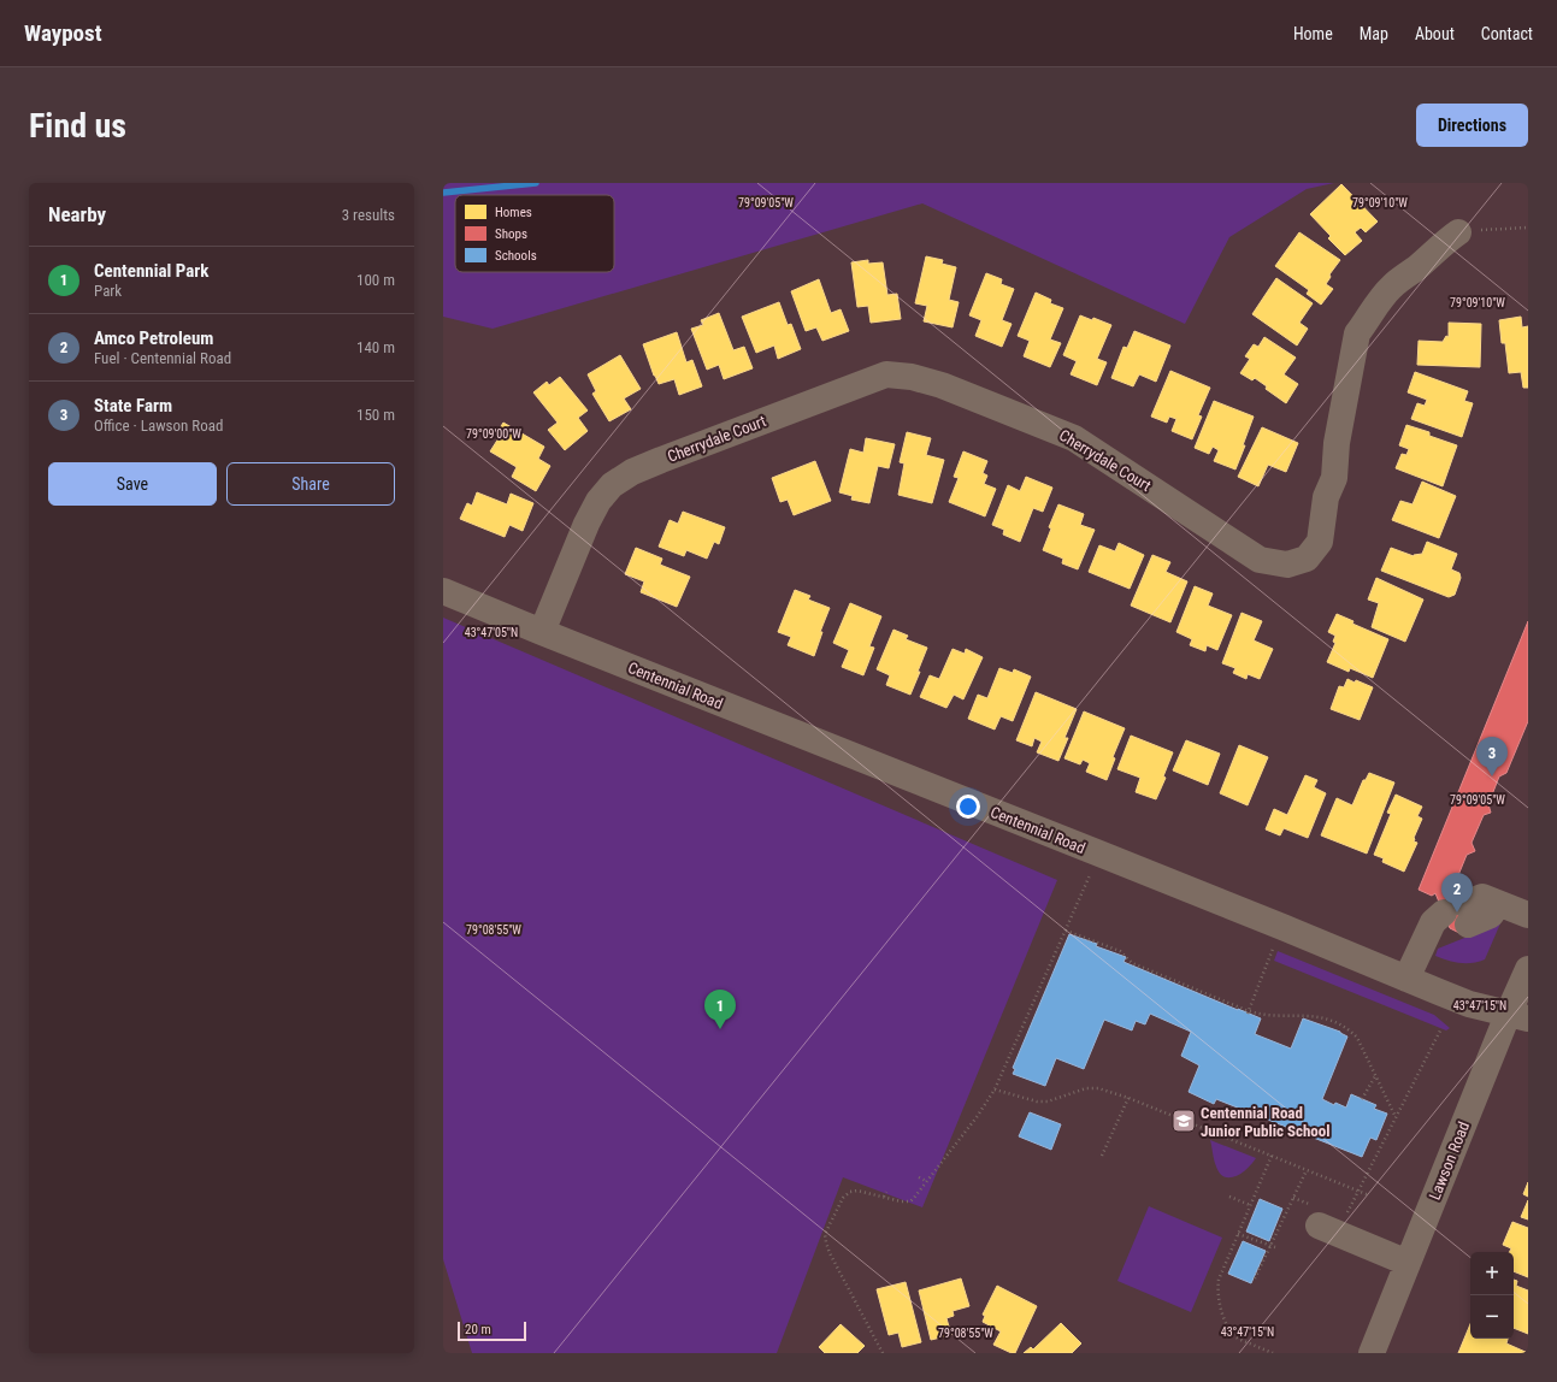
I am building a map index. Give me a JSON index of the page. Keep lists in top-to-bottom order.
{
  "streets": {
    "street": ["Cherrydale Court", "Centennial Road", "Lawson Road"]
  },
  "crossings": [
    ["Cherrydale Court", "Centennial Road"],
    ["Centennial Road", "Lawson Road"]
  ],
  "places": {
    "school or university": ["Centennial Road Junior Public School"]
  },
  "legend": ["Homes", "Shops", "Schools"],
  "scale_bar": "20 m",
  "page": {
    "header": "Waypost",
    "nav": [
      "Home",
      "Map",
      "About",
      "Contact"
    ],
    "buttons": [
      "Directions",
      ["Save", "Share"]
    ],
    "title": "Find us",
    "heading": ["Nearby", "3 results"],
    "list": [
      {
        "mark": "1",
        "name": "Centennial Park",
        "note": "Park",
        "value": "100 m"
      },
      {
        "mark": "2",
        "name": "Amco Petroleum",
        "note": "Fuel · Centennial Road",
        "value": "140 m"
      },
      {
        "mark": "3",
        "name": "State Farm",
        "note": "Office · Lawson Road",
        "value": "150 m"
      }
    ],
    "pins": ["3", "2", "1"],
    "map_buttons": ["+", "−"],
    "scale": "20 m"
  },
  "coordinates": [
    "79°09'05\"W",
    "79°09'10\"W",
    "79°09'00\"W",
    "43°47'05\"N",
    "79°08'55\"W",
    "43°47'15\"N"
  ]
}
